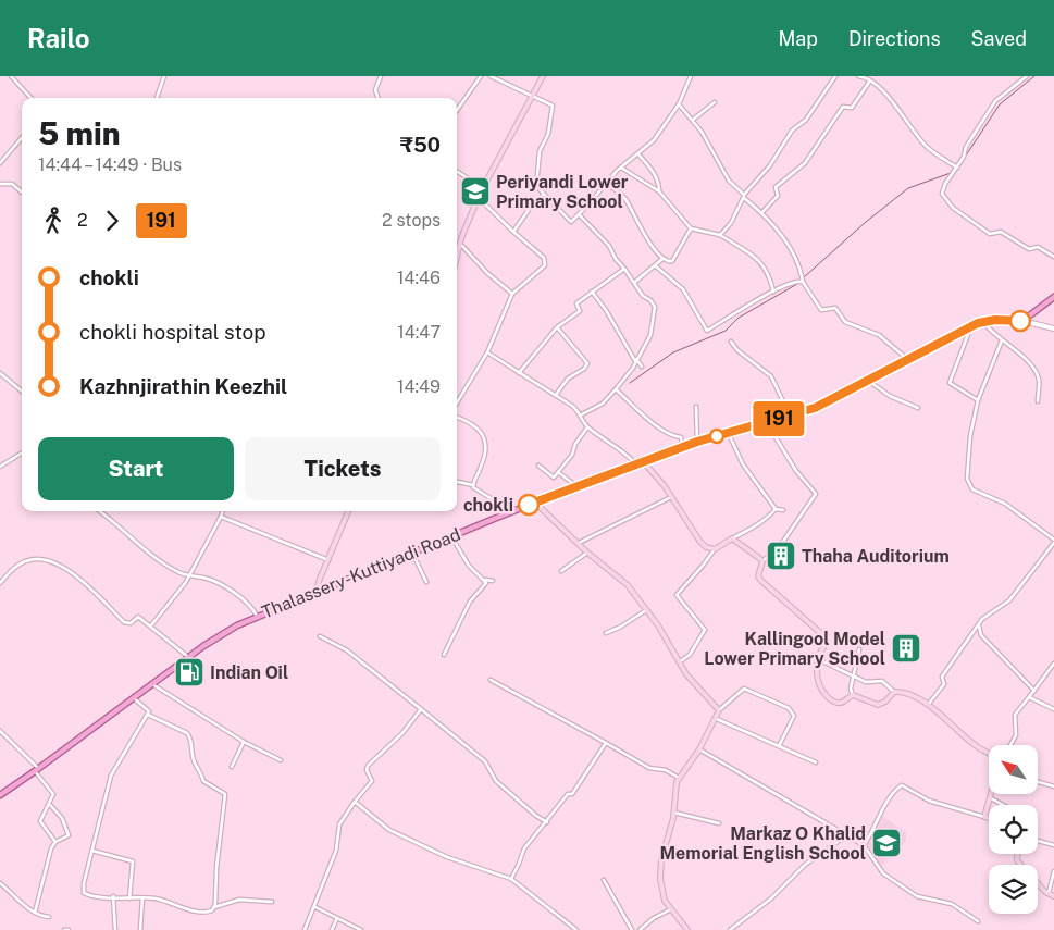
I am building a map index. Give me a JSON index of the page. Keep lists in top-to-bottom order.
{
  "streets": {
    "main road": ["Thalassery-Kuttiyadi Road"]
  },
  "places": {
    "school or university": ["Periyandi Lower Primary School", "Markaz O Khalid Memorial English School"],
    "other": ["chokli"],
    "building": ["Thaha Auditorium", "Kallingool Model Lower Primary School"],
    "fuel station": ["Indian Oil"]
  },
  "lines": ["bus line 191"],
  "north": "top left",
  "page": {
    "header": "Railo",
    "nav": ["Map", "Directions", "Saved"],
    "on_map": "191",
    "heading": ["5 min", "14:44 – 14:49 · Bus", "₹50"],
    "legs": ["2", "191", "2 stops"],
    "list": [
      {
        "name": "chokli",
        "value": "14:46"
      },
      {
        "name": "chokli hospital stop",
        "value": "14:47"
      },
      {
        "name": "Kazhnjirathin Keezhil",
        "value": "14:49"
      }
    ],
    "buttons": ["Start", "Tickets"]
  }
}
